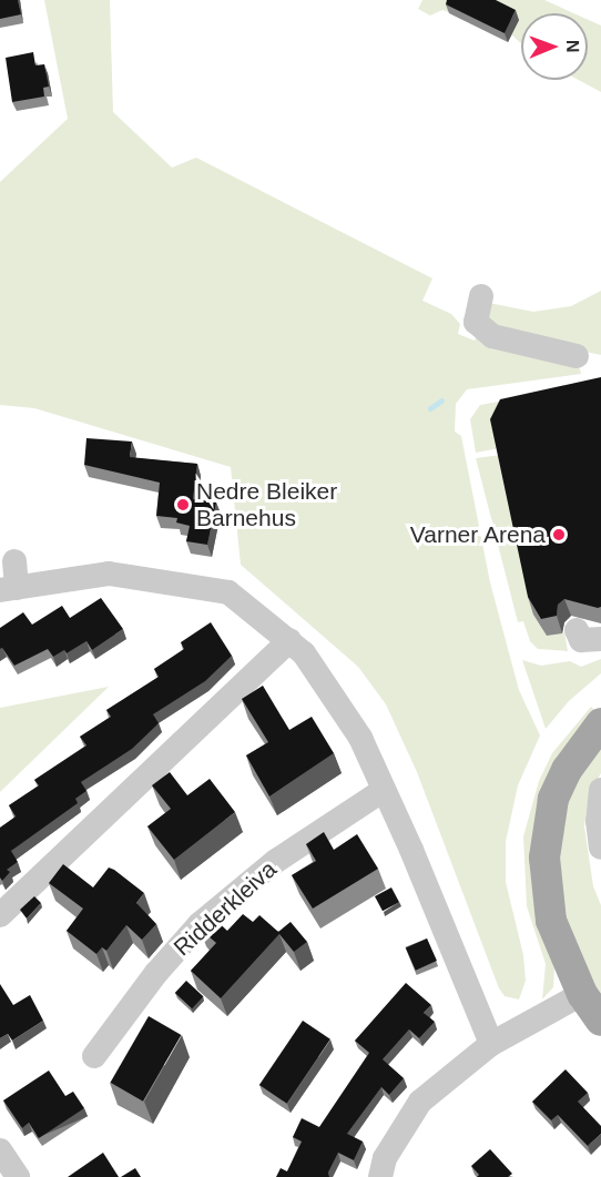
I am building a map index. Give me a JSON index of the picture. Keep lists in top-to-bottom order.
{
  "streets": {
    "street": ["Ridderkleiva"]
  },
  "places": ["Nedre Bleiker Barnehus", "Varner Arena"],
  "north": "right"
}
